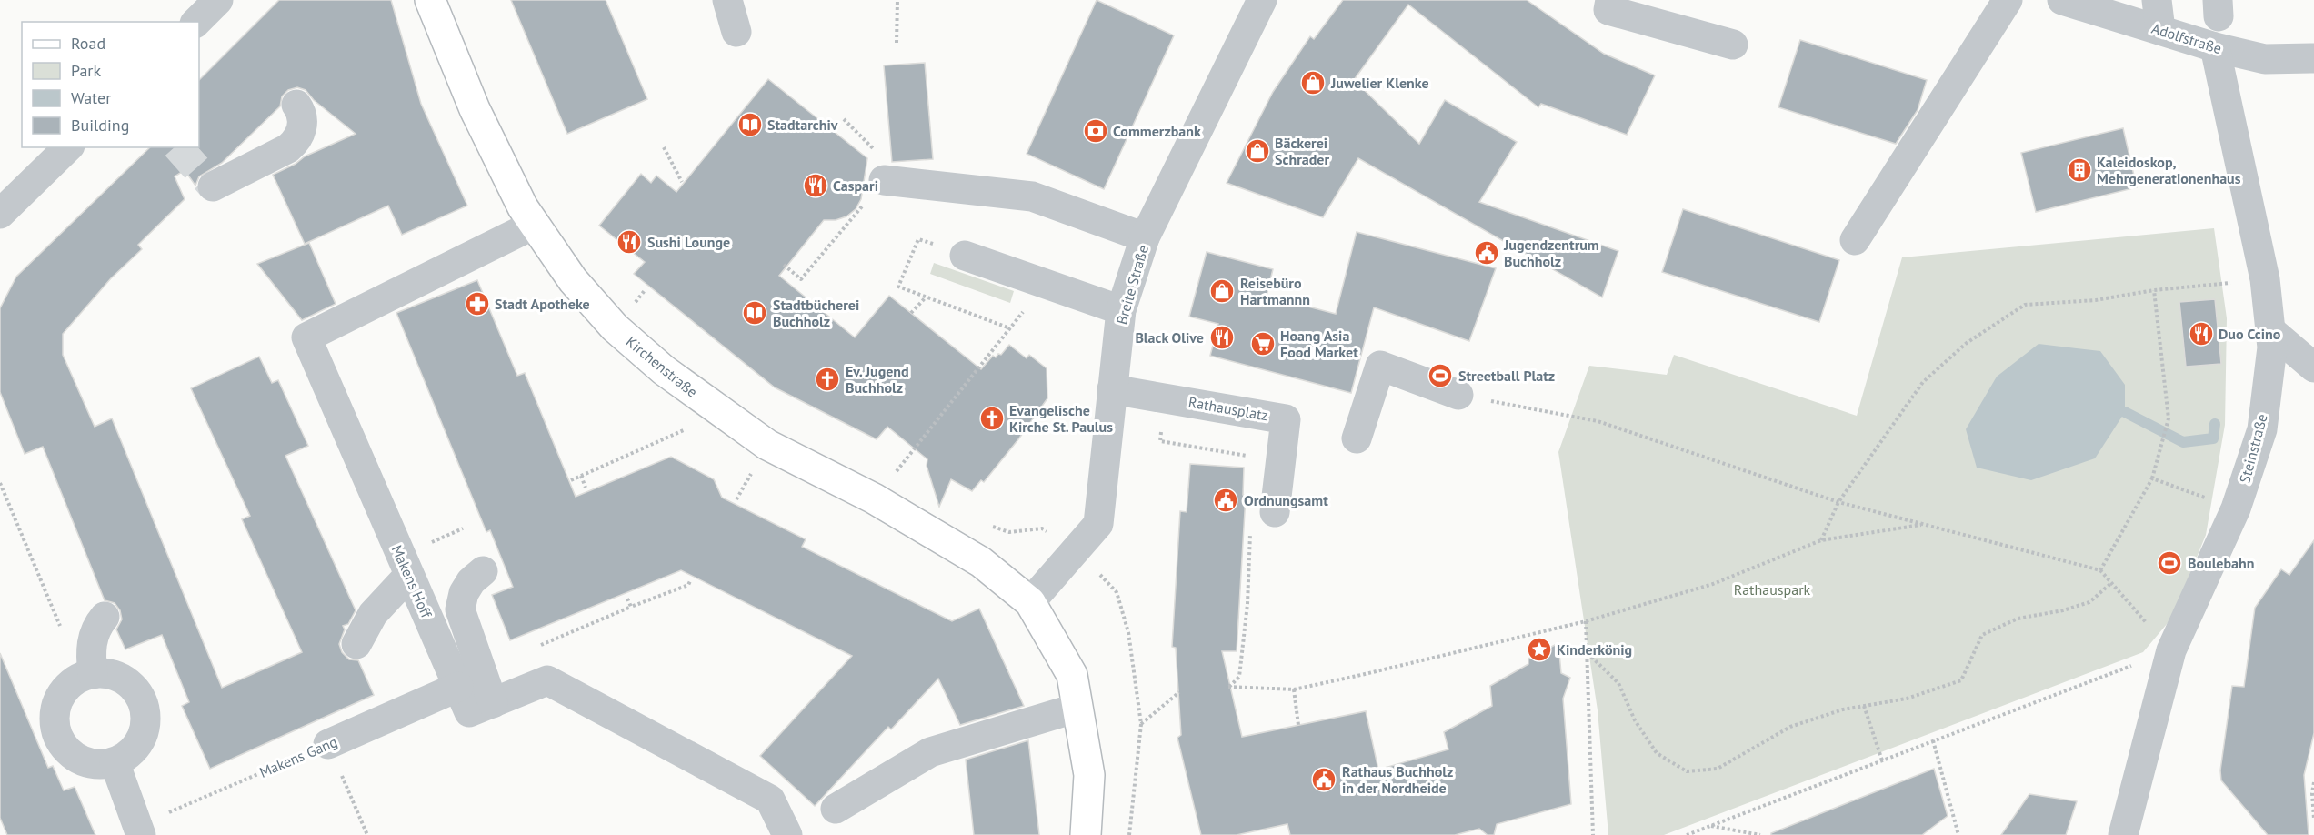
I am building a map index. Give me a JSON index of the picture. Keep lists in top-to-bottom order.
{
  "streets": {
    "main road": ["Kirchenstraße"],
    "street": [
      "Adolfstraße",
      "Breite Straße",
      "Rathausplatz",
      "Steinstraße",
      "Makens Hoff",
      "Makens Gang"
    ]
  },
  "crossings": [
    ["Adolfstraße", "Steinstraße"],
    ["Breite Straße", "Kirchenstraße"],
    ["Breite Straße", "Rathausplatz"],
    ["Kirchenstraße", "Makens Hoff"],
    ["Makens Hoff", "Makens Gang"]
  ],
  "parks": ["Rathauspark"],
  "places": {
    "shop": ["Juwelier Klenke", "Bäckerei Schrader", "Reisebüro Hartmannn"],
    "library": ["Stadtarchiv", "Stadtbücherei Buchholz"],
    "bank": ["Commerzbank"],
    "building": ["Kaleidoskop, Mehrgenerationenhaus"],
    "restaurant": [
      "Caspari",
      "Sushi Lounge",
      "Duo Ccino",
      "Black Olive"
    ],
    "public building": ["Jugendzentrum Buchholz", "Ordnungsamt", "Rathaus Buchholz in der Nordheide"],
    "pharmacy": ["Stadt Apotheke"],
    "supermarket": ["Hoang Asia Food Market"],
    "sports": ["Streetball Platz", "Boulebahn"],
    "church": ["Ev. Jugend Buchholz", "Evangelische Kirche St. Paulus"],
    "place": ["Kinderkönig"]
  },
  "legend": [
    "Road",
    "Park",
    "Water",
    "Building"
  ]
}
